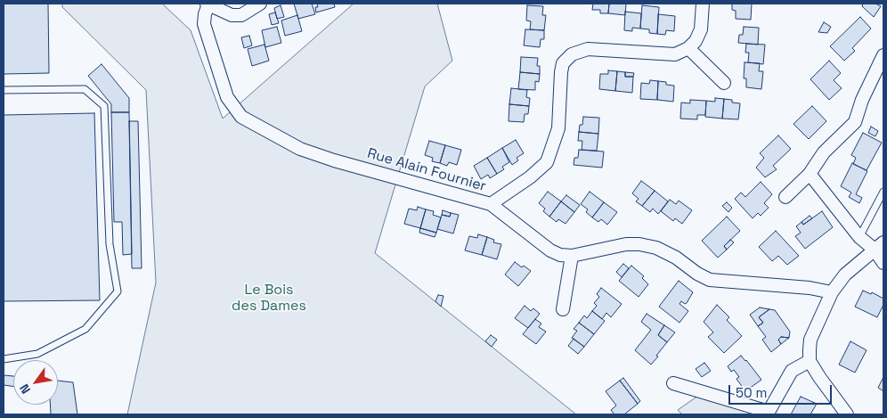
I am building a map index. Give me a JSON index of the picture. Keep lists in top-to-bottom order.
{
  "streets": {
    "street": ["Rue Alain Fournier"]
  },
  "parks": ["Le Bois des Dames"],
  "scale_bar": "50 m",
  "north": "bottom left"
}
